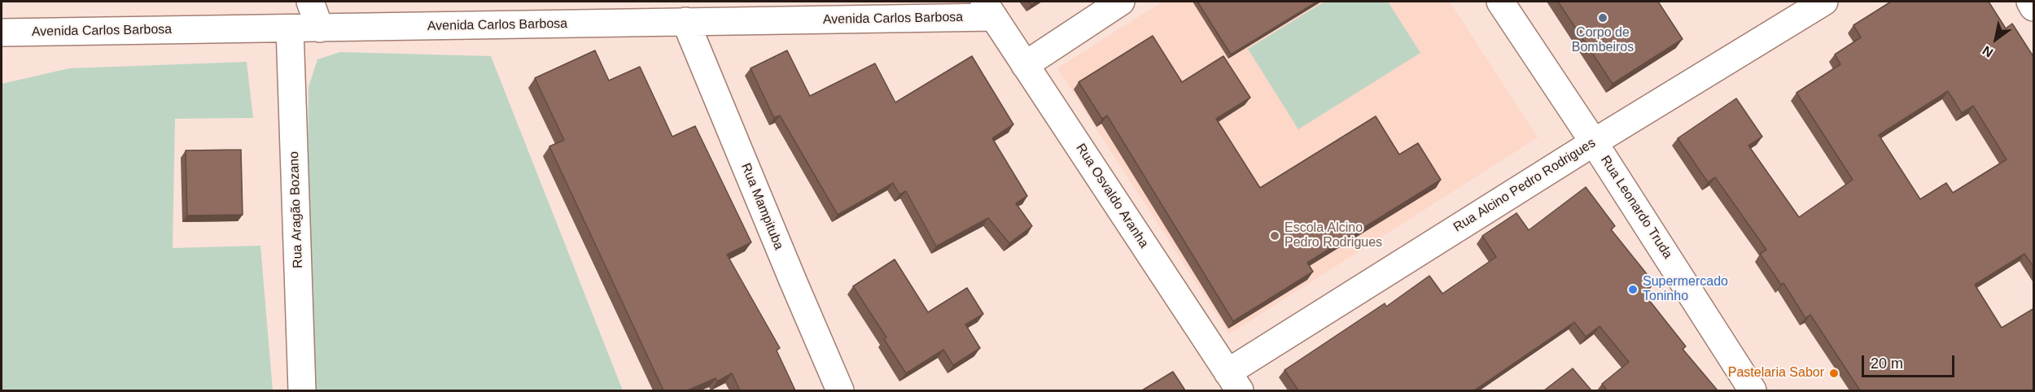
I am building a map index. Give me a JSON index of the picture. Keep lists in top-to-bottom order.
{
  "streets": {
    "street": [
      "Avenida Carlos Barbosa",
      "Rua Alcino Pedro Rodrigues",
      "Rua Osvaldo Aranha",
      "Rua Mampituba",
      "Rua Leonardo Truda",
      "Rua Aragão Bozano"
    ]
  },
  "crossings": [
    ["Avenida Carlos Barbosa", "Rua Osvaldo Aranha"],
    ["Avenida Carlos Barbosa", "Rua Mampituba"],
    ["Avenida Carlos Barbosa", "Rua Aragão Bozano"],
    ["Rua Alcino Pedro Rodrigues", "Rua Osvaldo Aranha"],
    ["Rua Alcino Pedro Rodrigues", "Rua Leonardo Truda"]
  ],
  "places": [
    "Corpo de Bombeiros",
    "Escola Alcino Pedro Rodrigues",
    "Supermercado Toninho",
    "Pastelaria Sabor"
  ],
  "scale_bar": "20 m",
  "north": "bottom left"
}
